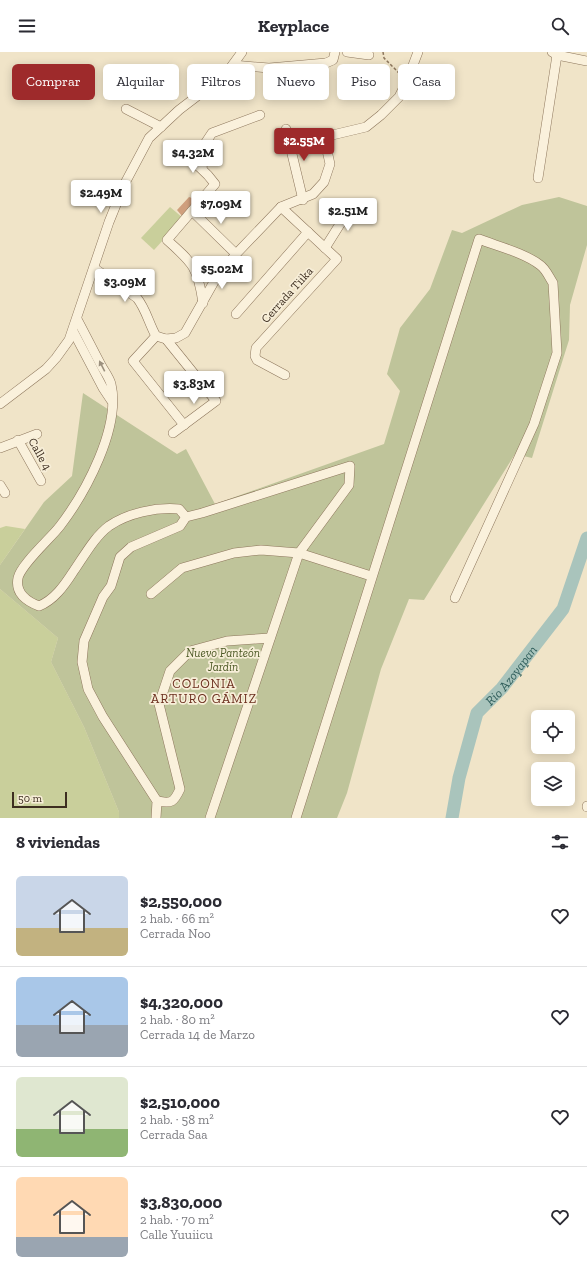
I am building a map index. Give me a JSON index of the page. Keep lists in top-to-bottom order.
{
  "streets": {
    "street": ["Cerrada Tiika", "Calle 4"]
  },
  "districts": ["COLONIA ARTURO GÁMIZ"],
  "water": ["Rio Azoyapan"],
  "parks": ["Nuevo Panteón Jardín"],
  "scale_bar": "50 m",
  "page": {
    "header": "Keyplace",
    "chip": [
      "Comprar",
      "Alquilar",
      "Filtros",
      "Nuevo",
      "Piso",
      "Casa"
    ],
    "price": [
      "$2.55M",
      "$4.32M",
      "$2.49M",
      "$7.09M",
      "$2.51M",
      "$5.02M",
      "$3.09M",
      "$3.83M"
    ],
    "scale": "50 m",
    "heading": "8 viviendas",
    "list": [
      {
        "name": "$2,550,000",
        "note": "2 hab. · 66 m² · Cerrada Noo"
      },
      {
        "name": "$4,320,000",
        "note": "2 hab. · 80 m² · Cerrada 14 de Marzo"
      },
      {
        "name": "$2,510,000",
        "note": "2 hab. · 58 m² · Cerrada Saa"
      },
      {
        "name": "$3,830,000",
        "note": "2 hab. · 70 m² · Calle Yuuiicu"
      }
    ]
  }
}
